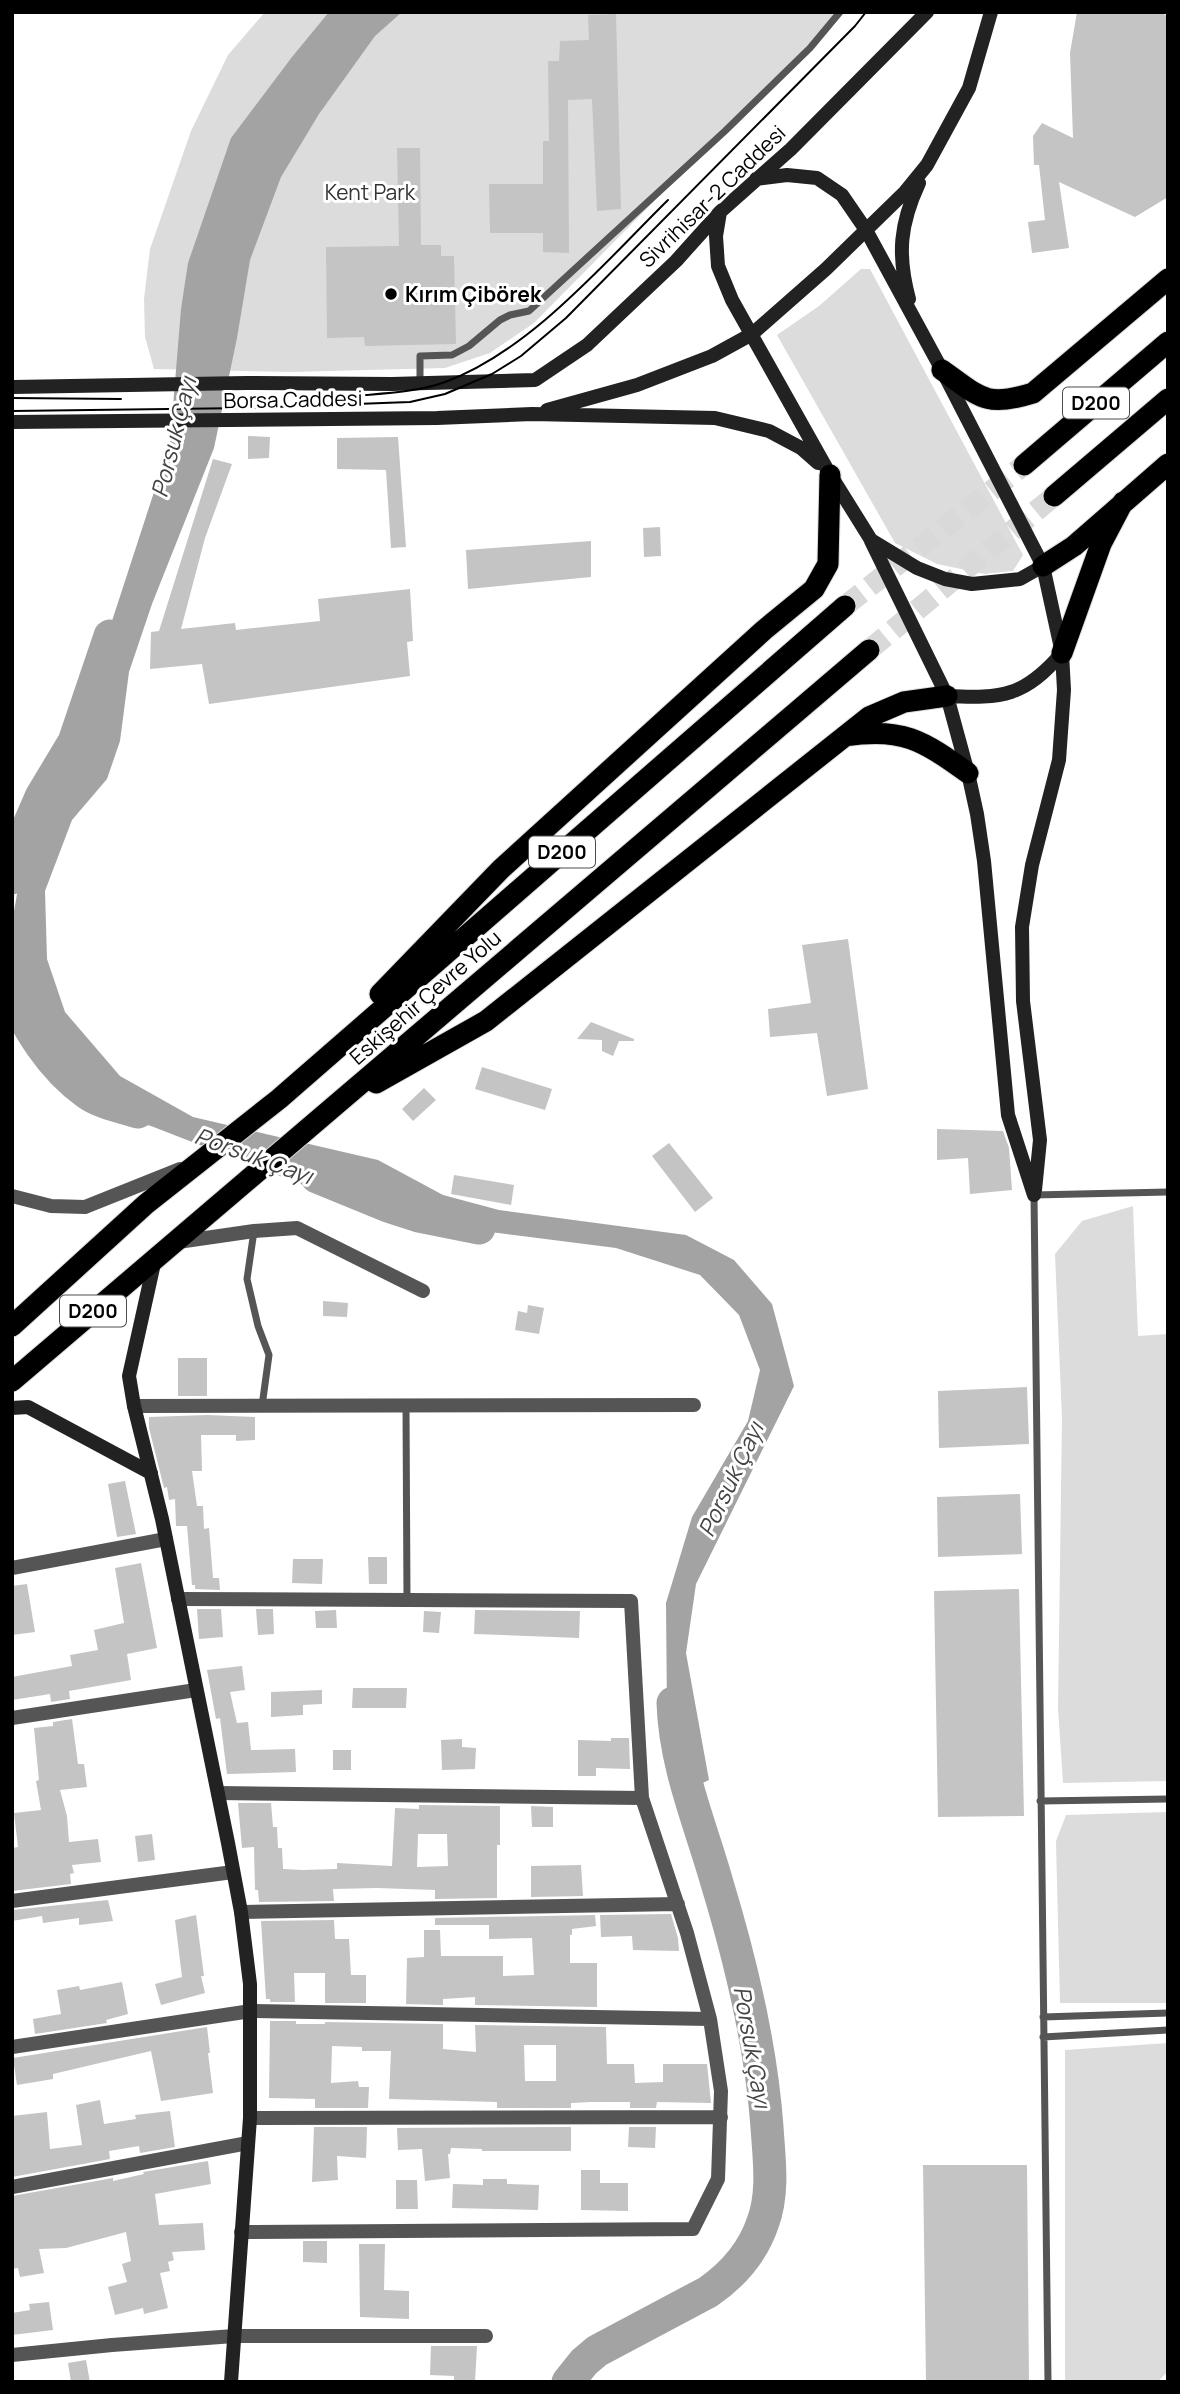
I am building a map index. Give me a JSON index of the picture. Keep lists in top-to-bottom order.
{
  "streets": {
    "highway": ["D200", "Eskişehir Çevre Yolu"],
    "main road": ["Sivrihisar-2 Caddesi", "Borsa Caddesi"]
  },
  "crossings": [
    ["Sivrihisar-2 Caddesi", "Borsa Caddesi"]
  ],
  "water": ["Porsuk Çayı"],
  "parks": ["Kent Park"],
  "places": ["Kırım Çibörek"]
}
